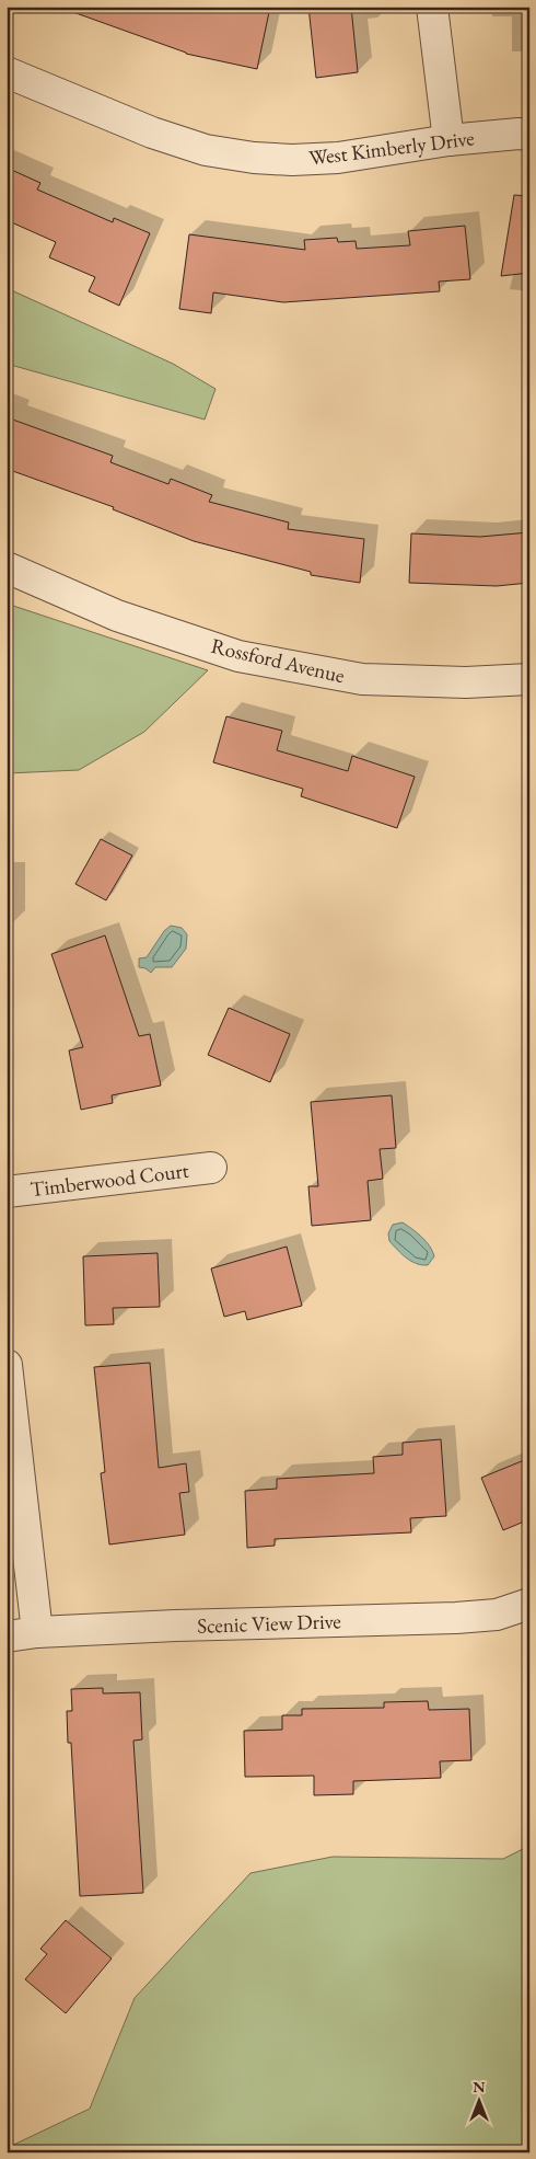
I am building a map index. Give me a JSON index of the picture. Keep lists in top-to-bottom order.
{
  "streets": {
    "street": [
      "West Kimberly Drive",
      "Rossford Avenue",
      "Timberwood Court",
      "Scenic View Drive"
    ]
  },
  "north": "top"
}
